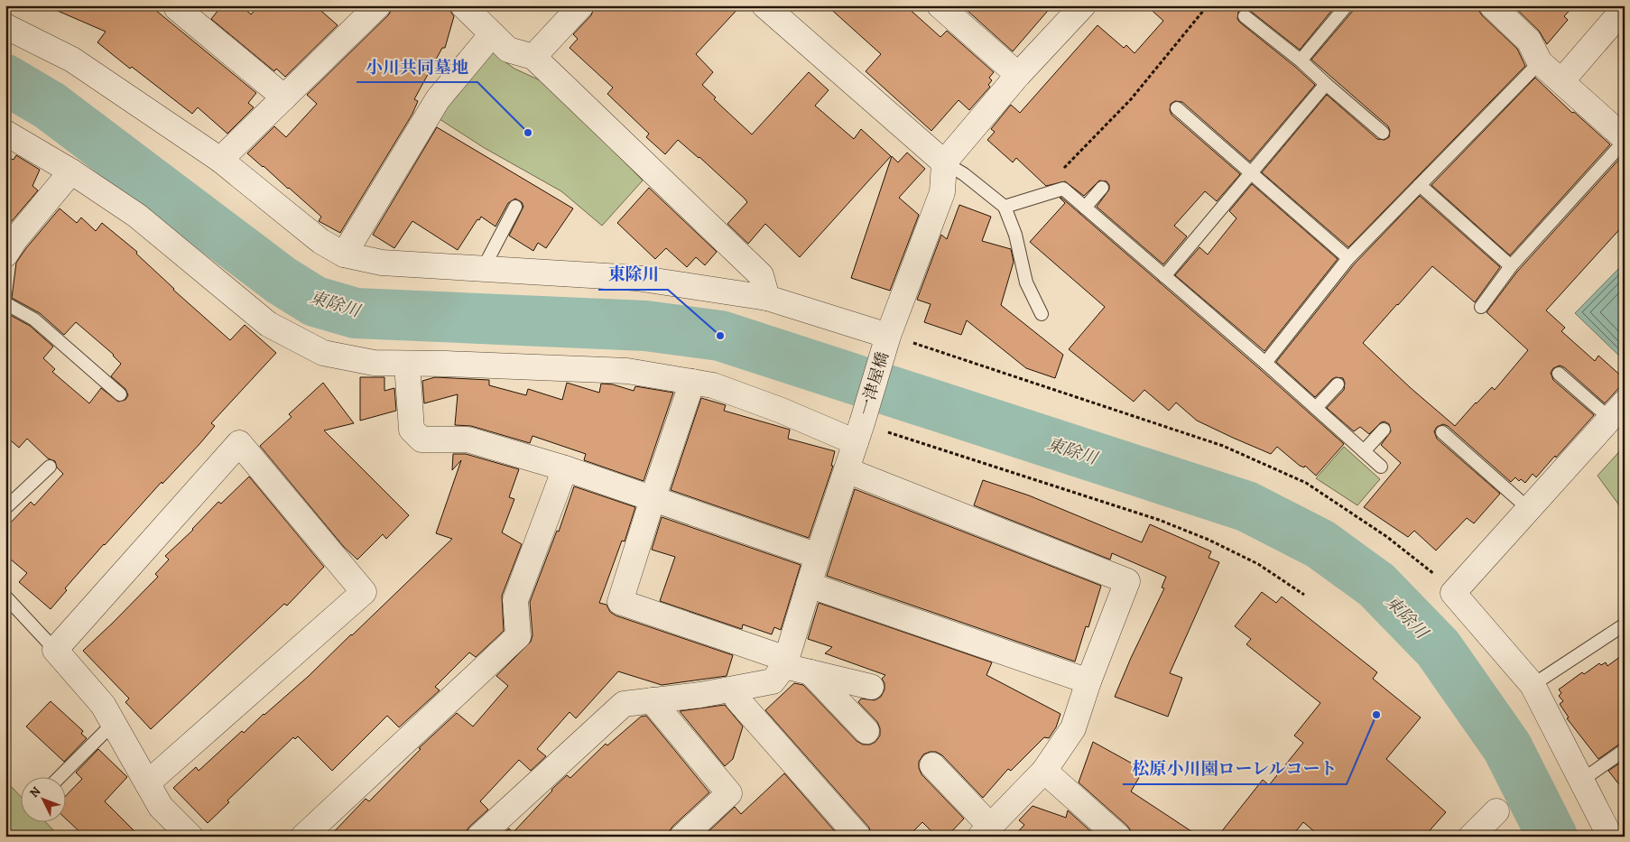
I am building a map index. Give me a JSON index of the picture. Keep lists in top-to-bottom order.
{
  "streets": {
    "street": ["一津屋橋"]
  },
  "water": ["東除川"],
  "places": ["小川共同墓地", "東除川", "松原小川園ローレルコート"],
  "north": "top left"
}
